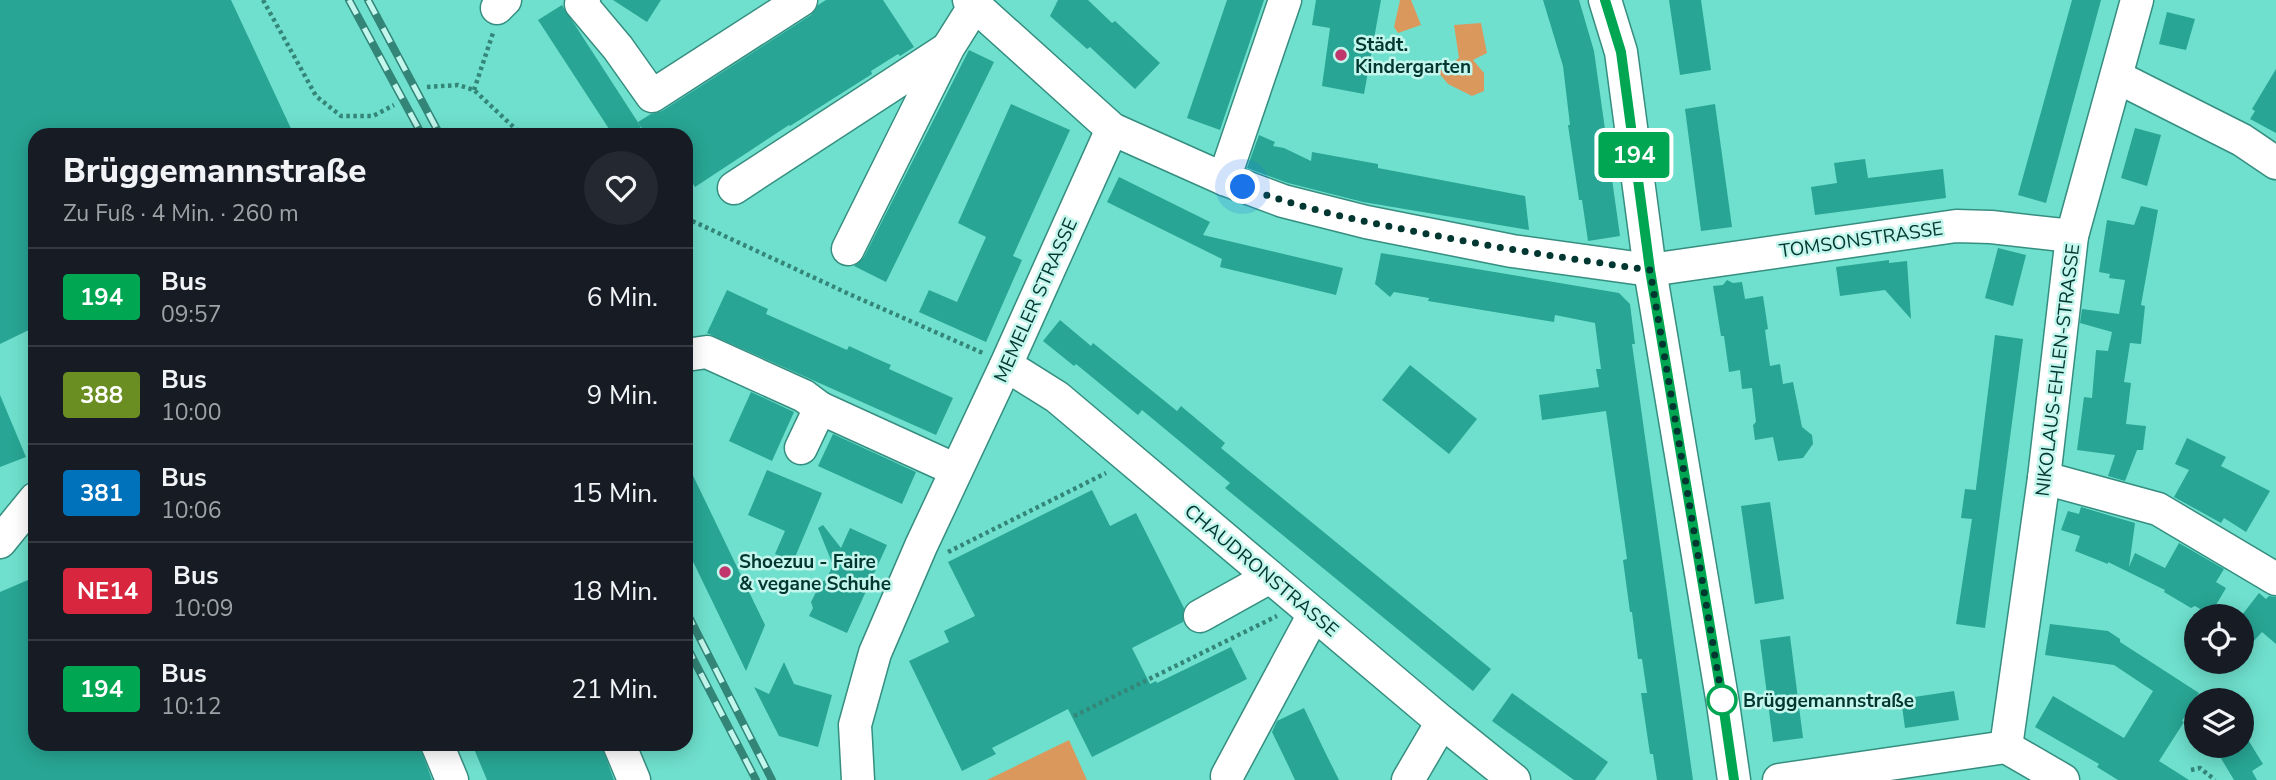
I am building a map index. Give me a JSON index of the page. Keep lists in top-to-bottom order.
{
  "streets": {
    "street": [
      "TOMSONSTRASSE",
      "MEMELER STRASSE",
      "NIKOLAUS-EHLEN-STRASSE",
      "CHAUDRONSTRASSE"
    ]
  },
  "crossings": [
    ["TOMSONSTRASSE", "MEMELER STRASSE"],
    ["TOMSONSTRASSE", "NIKOLAUS-EHLEN-STRASSE"],
    ["MEMELER STRASSE", "CHAUDRONSTRASSE"]
  ],
  "places": ["Städt. Kindergarten", "Shoezuu - Faire & vegane Schuhe", "Brüggemannstraße"],
  "lines": ["bus line 194"],
  "page": {
    "on_map": "194",
    "heading": ["Brüggemannstraße", "Zu Fuß · 4 Min. · 260 m"],
    "list": [
      {
        "mark": "194",
        "name": "Bus",
        "note": "09:57",
        "value": "6 Min."
      },
      {
        "mark": "388",
        "name": "Bus",
        "note": "10:00",
        "value": "9 Min."
      },
      {
        "mark": "381",
        "name": "Bus",
        "note": "10:06",
        "value": "15 Min."
      },
      {
        "mark": "NE14",
        "name": "Bus",
        "note": "10:09",
        "value": "18 Min."
      },
      {
        "mark": "194",
        "name": "Bus",
        "note": "10:12",
        "value": "21 Min."
      }
    ]
  }
}
